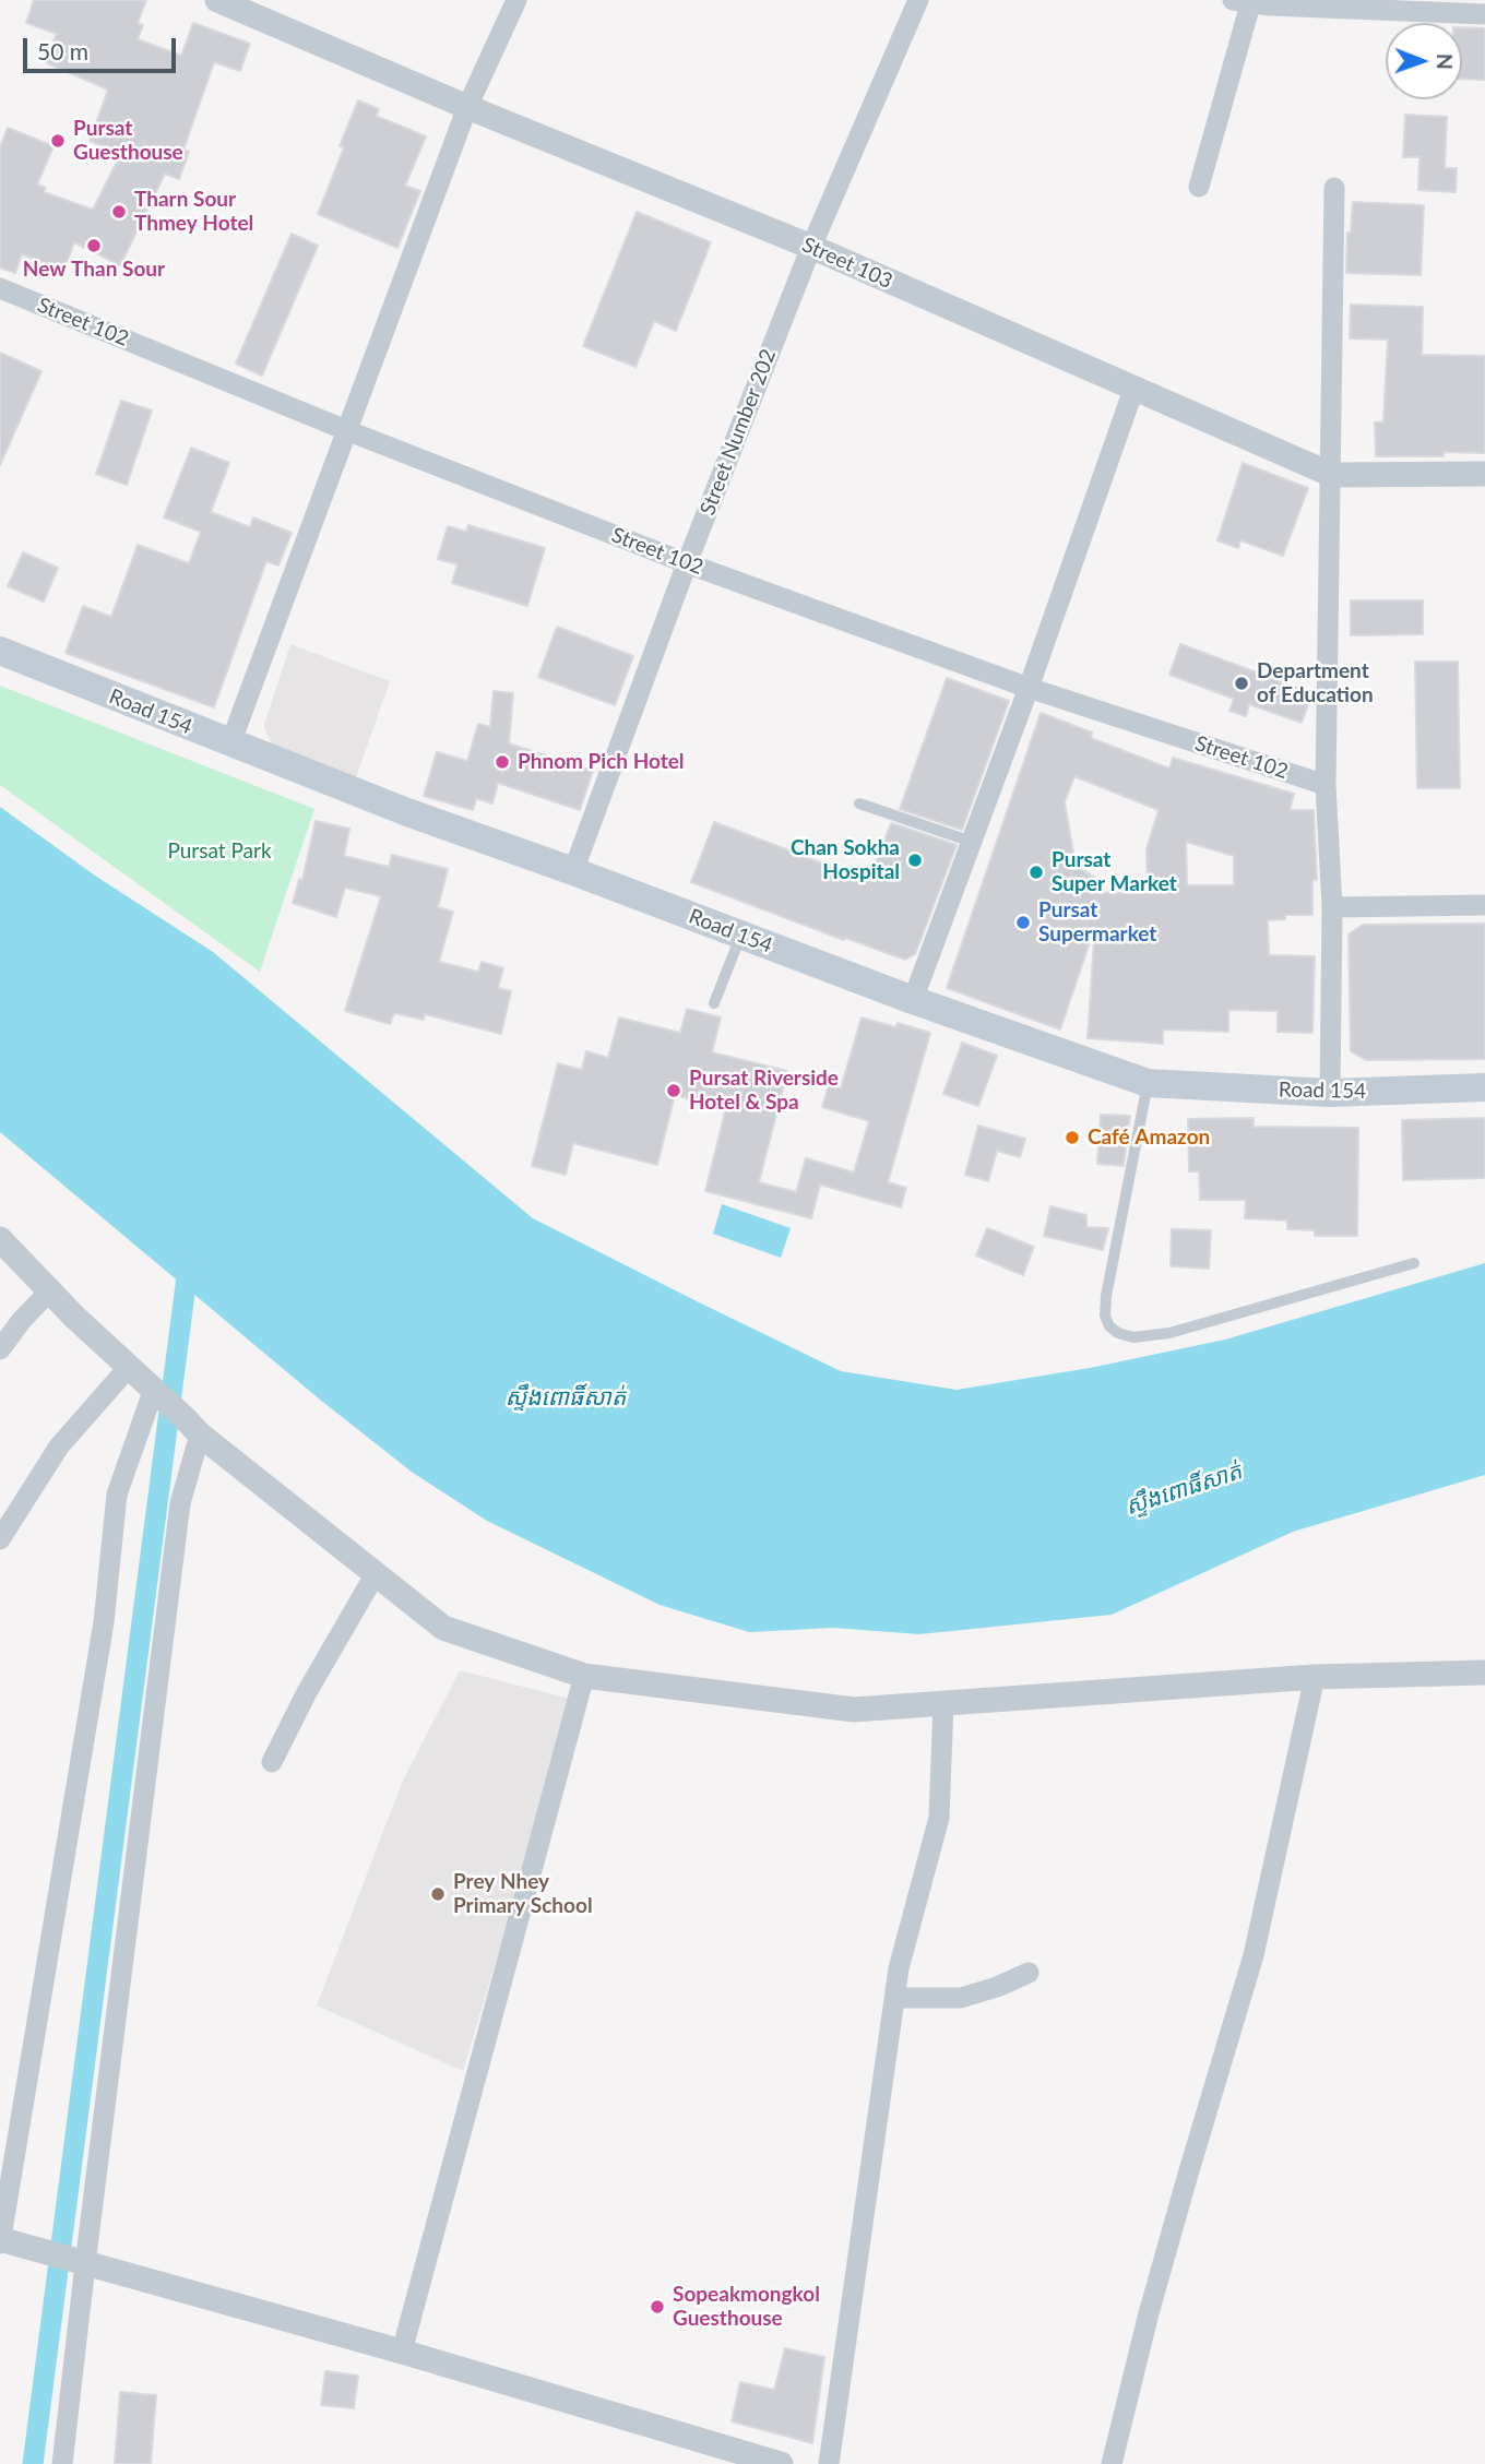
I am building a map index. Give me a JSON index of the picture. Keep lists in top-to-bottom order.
{
  "streets": {
    "main road": ["Road 154"],
    "street": ["Street 103", "Street 102", "Street Number 202"]
  },
  "crossings": [
    ["Street 103", "Street Number 202"],
    ["Street 102", "Street Number 202"],
    ["Street Number 202", "Road 154"]
  ],
  "water": ["ស្ទឹងពោធិ៍សាត់"],
  "parks": ["Pursat Park"],
  "places": [
    "Pursat Guesthouse",
    "Tharn Sour Thmey Hotel",
    "New Than Sour",
    "Department of Education",
    "Phnom Pich Hotel",
    "Chan Sokha Hospital",
    "Pursat Super Market",
    "Pursat Supermarket",
    "Pursat Riverside Hotel & Spa",
    "Café Amazon",
    "Prey Nhey Primary School",
    "Sopeakmongkol Guesthouse"
  ],
  "scale_bar": "50 m",
  "north": "right"
}
